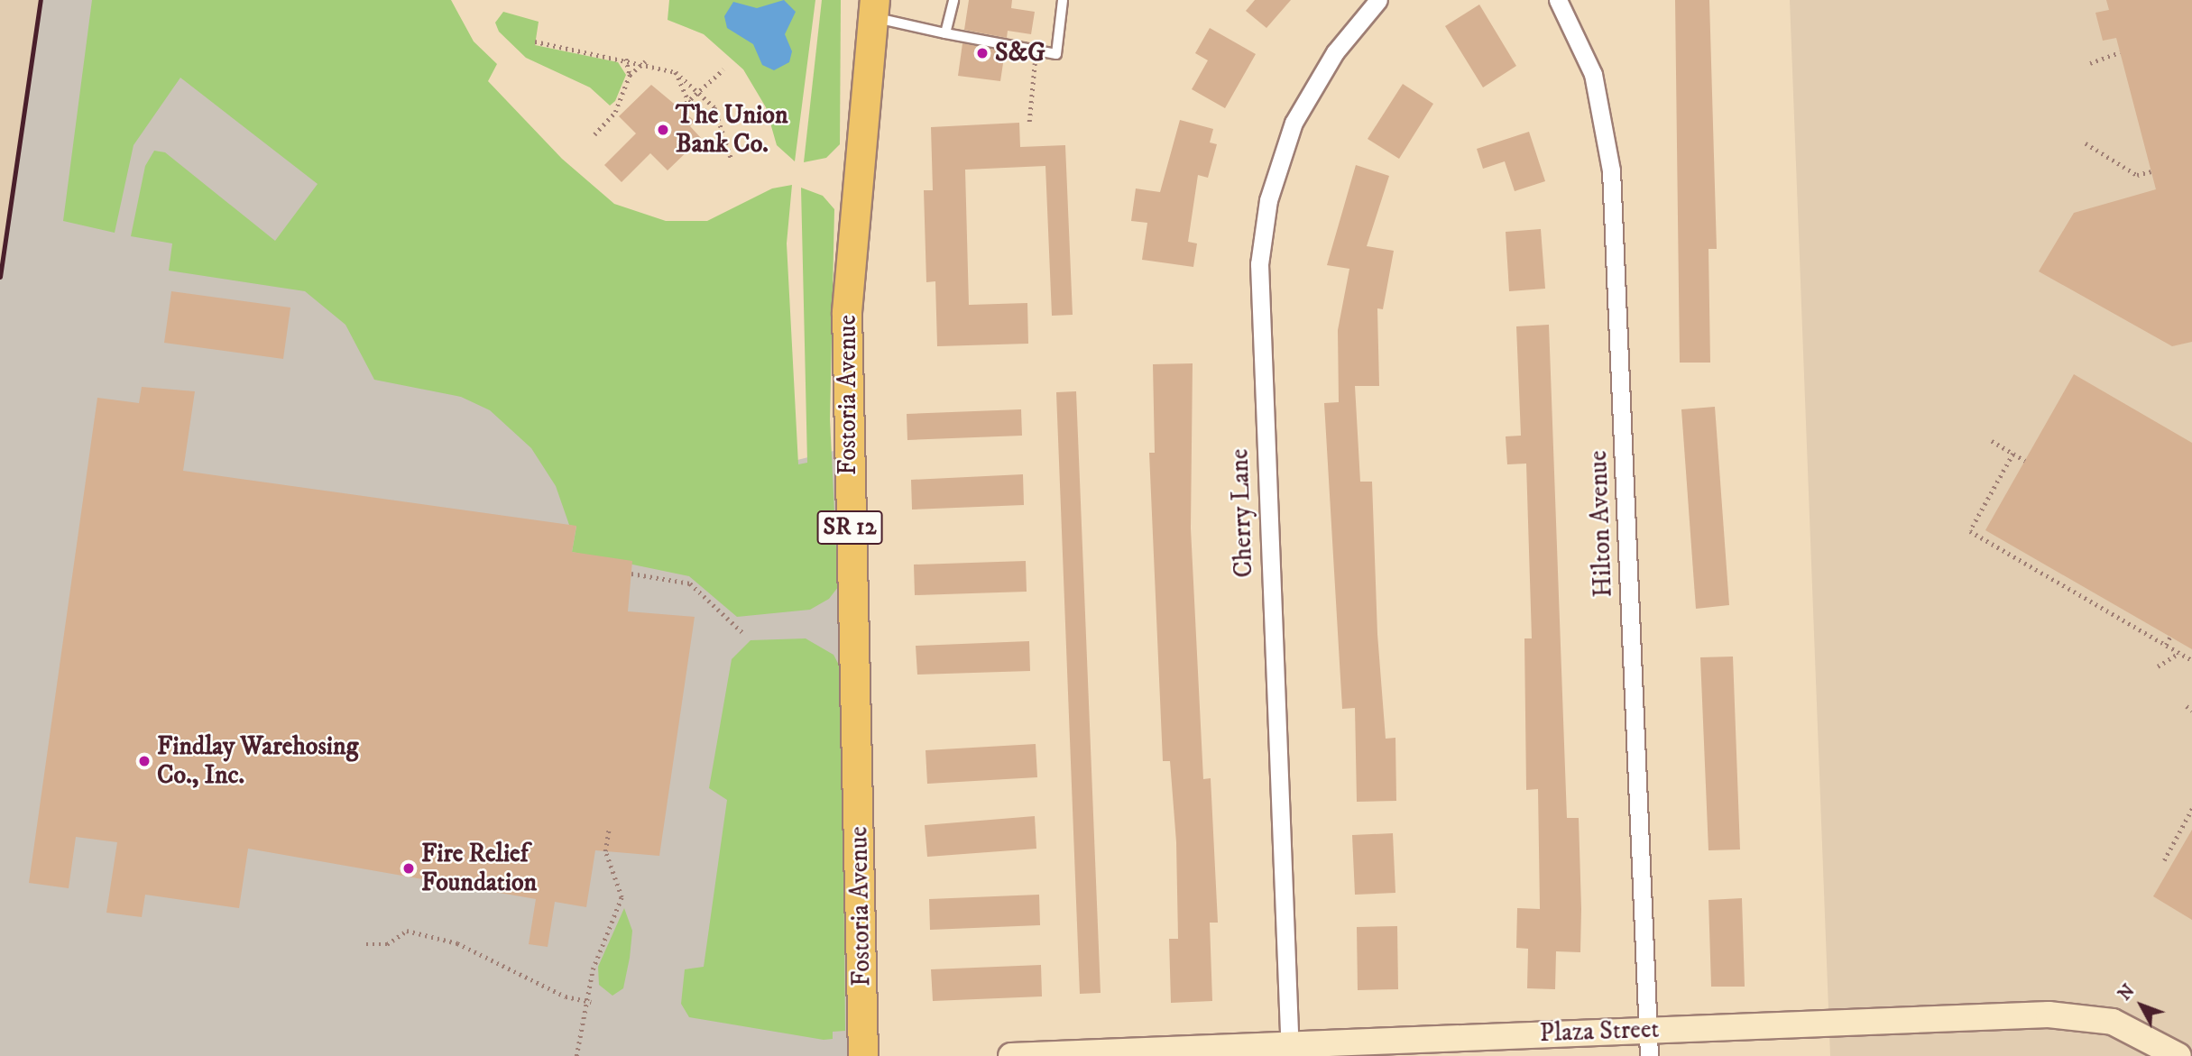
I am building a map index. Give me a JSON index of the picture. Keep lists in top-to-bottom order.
{
  "streets": {
    "main road": ["Fostoria Avenue", "SR 12"],
    "street": ["Cherry Lane", "Hilton Avenue", "Plaza Street"]
  },
  "crossings": [
    ["Cherry Lane", "Plaza Street"],
    ["Hilton Avenue", "Plaza Street"]
  ],
  "places": [
    "S&G",
    "The Union Bank Co.",
    "Findlay Warehosing Co., Inc.",
    "Fire Relief Foundation"
  ],
  "north": "top left"
}
